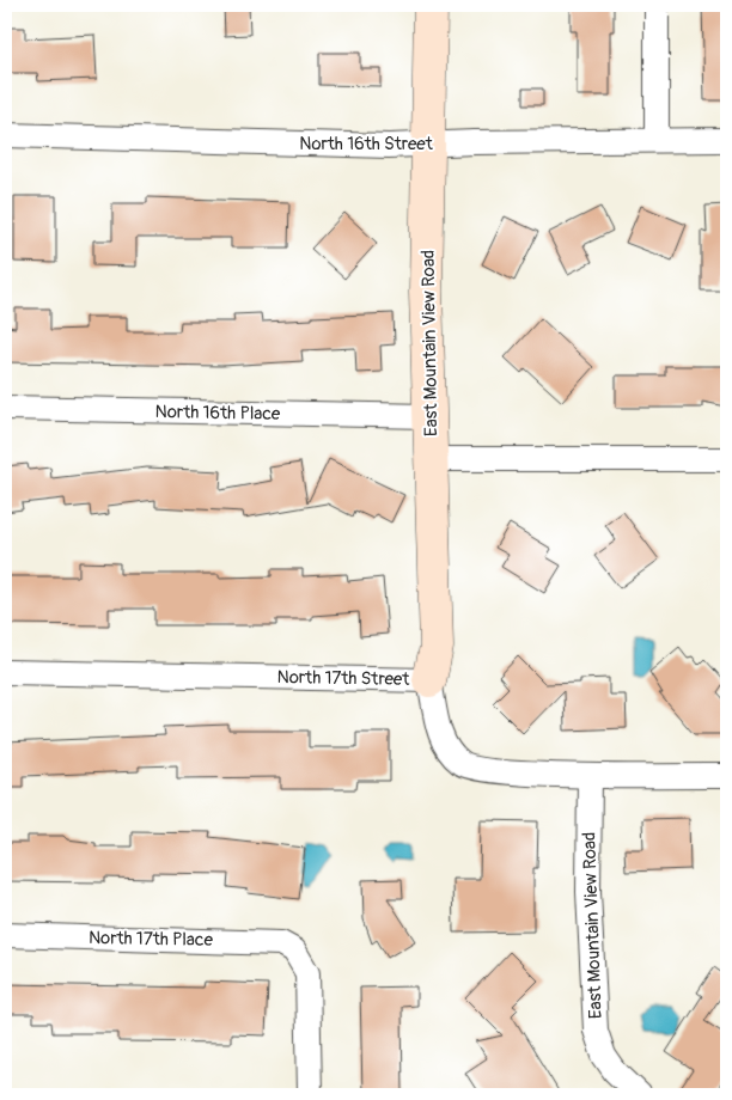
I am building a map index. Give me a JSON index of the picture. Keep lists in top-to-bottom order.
{
  "streets": {
    "street": [
      "North 16th Street",
      "East Mountain View Road",
      "North 16th Place",
      "North 17th Street",
      "North 17th Place"
    ]
  },
  "crossings": [
    ["North 16th Street", "East Mountain View Road"],
    ["East Mountain View Road", "North 16th Place"],
    ["East Mountain View Road", "North 17th Street"]
  ]
}
